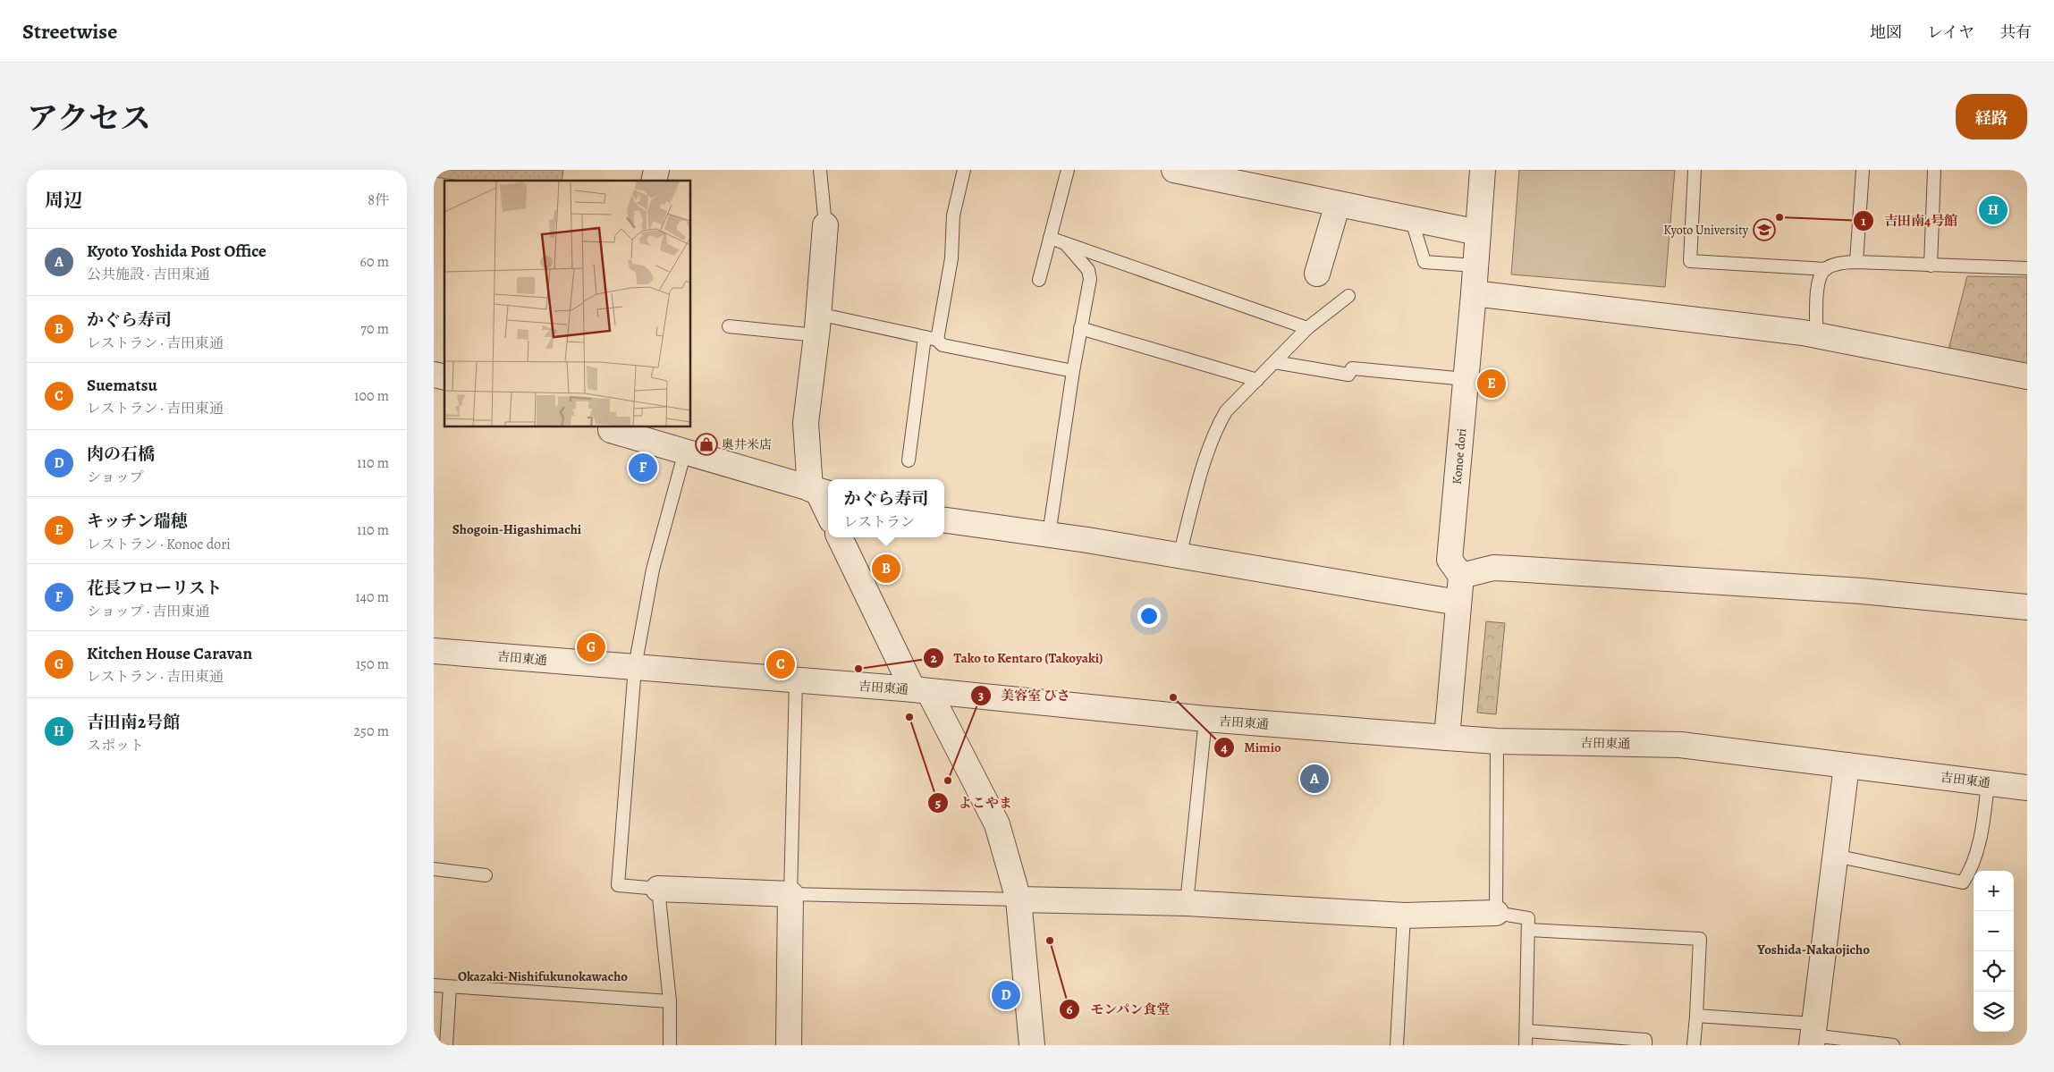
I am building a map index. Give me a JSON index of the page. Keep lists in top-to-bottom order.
{
  "streets": {
    "street": ["Konoe dori", "吉田東通"]
  },
  "districts": ["Shogoin-Higashimachi", "Yoshida-Nakaojicho", "Okazaki-Nishifukunokawacho"],
  "places": {
    "other": [
      "吉田南4号館",
      "Tako to Kentaro (Takoyaki)",
      "Mimio",
      "よこやま",
      "美容室 ひさ",
      "モンパン食堂"
    ],
    "school or university": ["Kyoto University"],
    "shop": ["奥井米店"]
  },
  "page": {
    "header": "Streetwise",
    "nav": ["地図", "レイヤ", "共有"],
    "title": "アクセス",
    "buttons": "経路",
    "heading": ["周辺", "8件"],
    "pins": [
      "H",
      "E",
      "F",
      "B",
      "G",
      "C",
      "A",
      "D"
    ],
    "list": [
      {
        "mark": "A",
        "name": "Kyoto Yoshida Post Office",
        "note": "公共施設 · 吉田東通",
        "value": "60 m"
      },
      {
        "mark": "B",
        "name": "かぐら寿司",
        "note": "レストラン · 吉田東通",
        "value": "70 m"
      },
      {
        "mark": "C",
        "name": "Suematsu",
        "note": "レストラン · 吉田東通",
        "value": "100 m"
      },
      {
        "mark": "D",
        "name": "肉の石橋",
        "note": "ショップ",
        "value": "110 m"
      },
      {
        "mark": "E",
        "name": "キッチン瑞穂",
        "note": "レストラン · Konoe dori",
        "value": "110 m"
      },
      {
        "mark": "F",
        "name": "花長フローリスト",
        "note": "ショップ · 吉田東通",
        "value": "140 m"
      },
      {
        "mark": "G",
        "name": "Kitchen House Caravan",
        "note": "レストラン · 吉田東通",
        "value": "150 m"
      },
      {
        "mark": "H",
        "name": "吉田南2号館",
        "note": "スポット",
        "value": "250 m"
      }
    ],
    "popup": ["かぐら寿司", "レストラン"],
    "map_buttons": ["+", "−"]
  }
}
